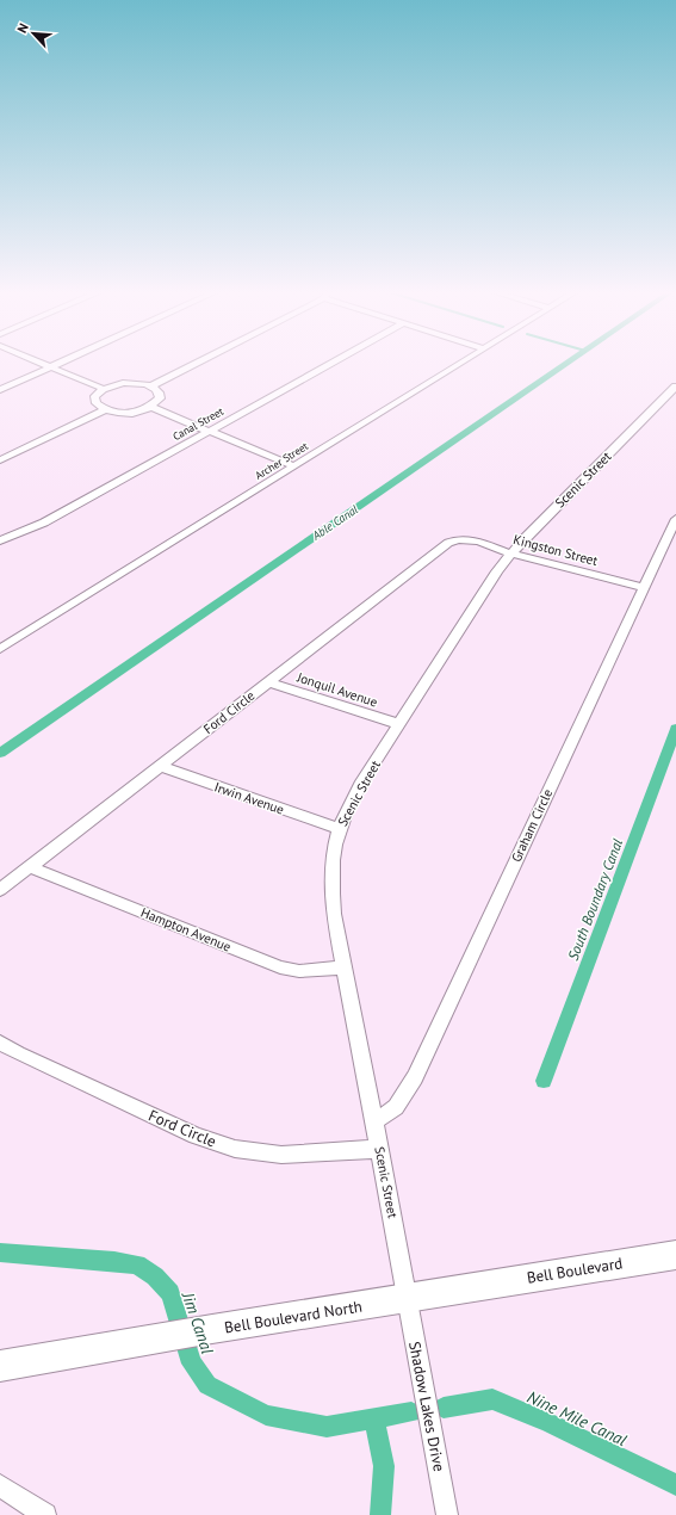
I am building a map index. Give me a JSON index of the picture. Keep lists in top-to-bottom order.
{
  "streets": {
    "street": [
      "Canal Street",
      "Archer Street",
      "Scenic Street",
      "Kingston Street",
      "Jonquil Avenue",
      "Ford Circle",
      "Irwin Avenue",
      "Graham Circle",
      "Hampton Avenue",
      "Bell Boulevard",
      "Bell Boulevard North",
      "Shadow Lakes Drive"
    ]
  },
  "crossings": [
    ["Scenic Street", "Kingston Street"],
    ["Scenic Street", "Jonquil Avenue"],
    ["Scenic Street", "Ford Circle"],
    ["Scenic Street", "Irwin Avenue"],
    ["Scenic Street", "Graham Circle"],
    ["Scenic Street", "Hampton Avenue"],
    ["Scenic Street", "Bell Boulevard North"],
    ["Scenic Street", "Shadow Lakes Drive"],
    ["Kingston Street", "Ford Circle"],
    ["Kingston Street", "Graham Circle"],
    ["Jonquil Avenue", "Ford Circle"],
    ["Ford Circle", "Irwin Avenue"],
    ["Ford Circle", "Hampton Avenue"],
    ["Bell Boulevard", "Bell Boulevard North"],
    ["Bell Boulevard North", "Shadow Lakes Drive"]
  ],
  "water": [
    "Able Canal",
    "South Boundary Canal",
    "Jim Canal",
    "Nine Mile Canal"
  ],
  "north": "top left"
}
